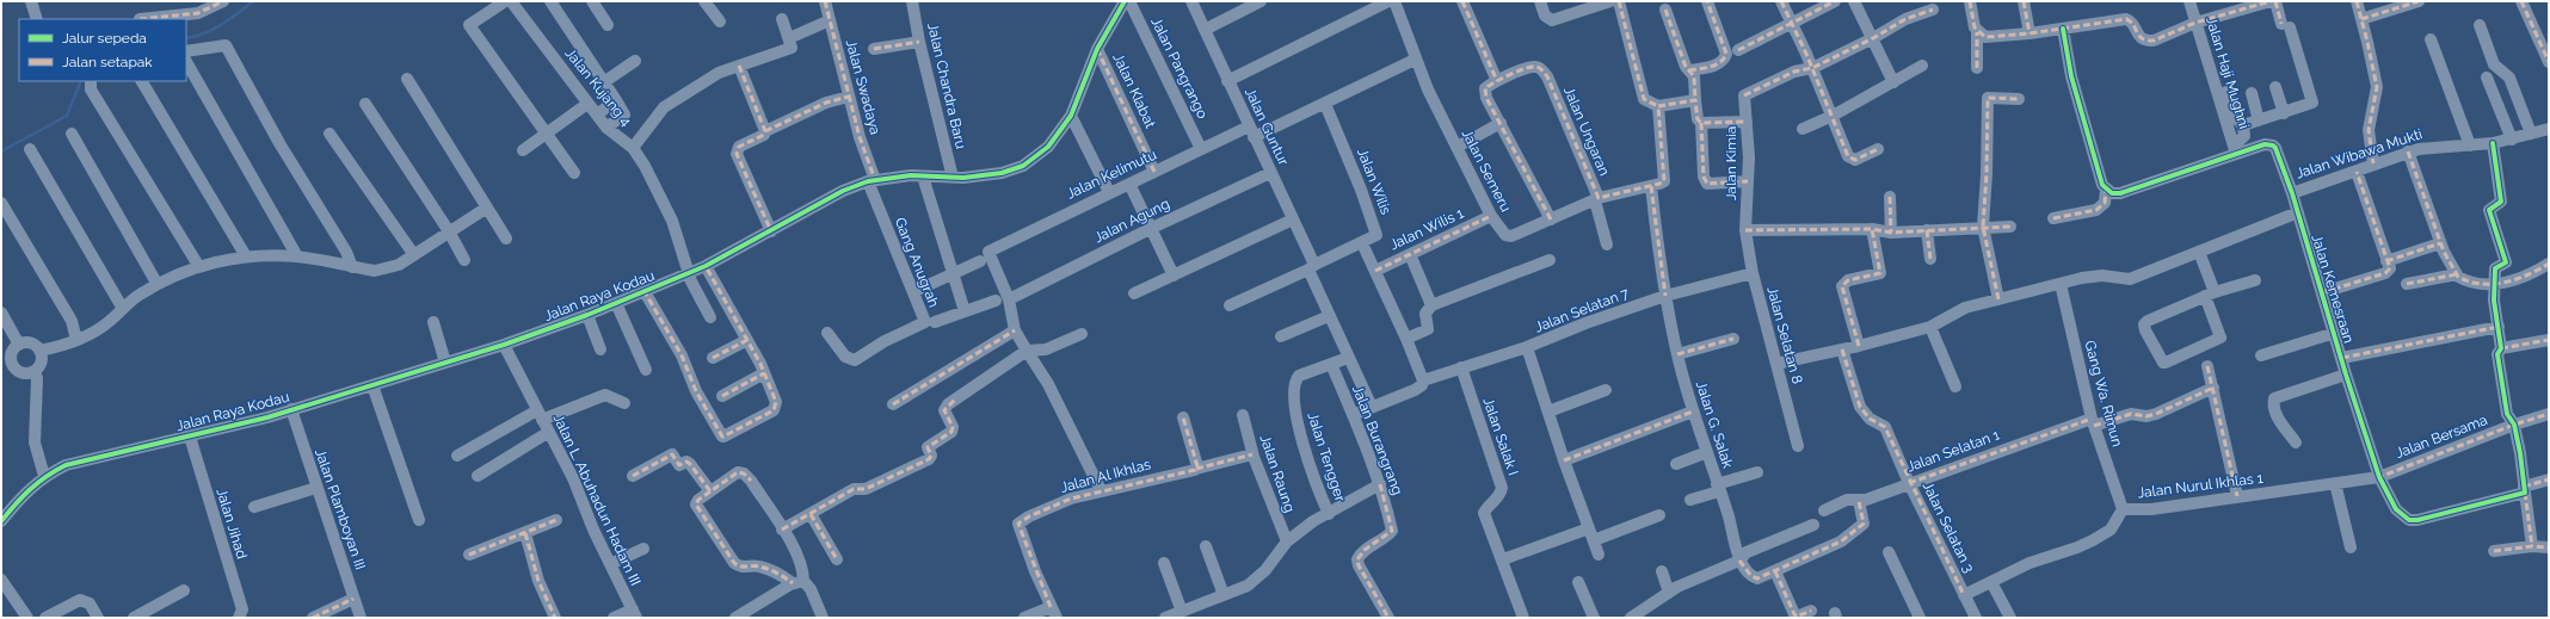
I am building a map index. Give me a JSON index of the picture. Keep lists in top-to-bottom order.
{
  "streets": {
    "street": [
      "Jalan Pangrango",
      "Jalan Haji Mughni",
      "Jalan Chandra Baru",
      "Jalan Kujang 4",
      "Jalan Swadaya",
      "Jalan Klabat",
      "Jalan Guntur",
      "Jalan Ungaran",
      "Jalan Wibawa Mukti",
      "Jalan Kimia",
      "Jalan Semeru",
      "Jalan Kelimutu",
      "Jalan Wilis",
      "Jalan Agung",
      "Jalan Wilis 1",
      "Gang Anugrah",
      "Jalan Kemesraan",
      "Jalan Raya Kodau",
      "Jalan Selatan 7",
      "Jalan Selatan 8",
      "Gang Wa. Rimun",
      "Jalan G. Salak",
      "Jalan Salak I",
      "Jalan Bersama",
      "Jalan Burangrang",
      "Jalan Selatan 1",
      "Jalan Tengger",
      "Jalan Raung",
      "Jalan Al Ikhlas",
      "Jalan Nurul Ikhlas 1",
      "Jalan L. Abuhadun Hadam III",
      "Jalan Plamboyan III",
      "Jalan Jihad",
      "Jalan Selatan 3"
    ]
  },
  "crossings": [
    ["Jalan Pangrango", "Jalan Kelimutu"],
    ["Jalan Haji Mughni", "Jalan Kemesraan"],
    ["Jalan Chandra Baru", "Jalan Raya Kodau"],
    ["Jalan Kujang 4", "Jalan Raya Kodau"],
    ["Jalan Swadaya", "Gang Anugrah"],
    ["Jalan Swadaya", "Jalan Raya Kodau"],
    ["Jalan Klabat", "Jalan Kelimutu"],
    ["Jalan Klabat", "Jalan Raya Kodau"],
    ["Jalan Guntur", "Jalan Kelimutu"],
    ["Jalan Guntur", "Jalan Wilis"],
    ["Jalan Guntur", "Jalan Agung"],
    ["Jalan Guntur", "Jalan Selatan 7"],
    ["Jalan Guntur", "Jalan Tengger"],
    ["Jalan Ungaran", "Jalan Semeru"],
    ["Jalan Wibawa Mukti", "Jalan Kemesraan"],
    ["Jalan Kimia", "Jalan Selatan 8"],
    ["Jalan Semeru", "Jalan Kelimutu"],
    ["Jalan Semeru", "Jalan Wilis 1"],
    ["Jalan Kelimutu", "Jalan Wilis"],
    ["Jalan Kelimutu", "Jalan Agung"],
    ["Gang Anugrah", "Jalan Raya Kodau"],
    ["Jalan Kemesraan", "Jalan Bersama"],
    ["Jalan Kemesraan", "Jalan Nurul Ikhlas 1"],
    ["Jalan Raya Kodau", "Jalan L. Abuhadun Hadam III"],
    ["Jalan Raya Kodau", "Jalan Plamboyan III"],
    ["Jalan Raya Kodau", "Jalan Jihad"],
    ["Jalan Selatan 7", "Jalan Selatan 8"],
    ["Jalan Selatan 7", "Jalan G. Salak"],
    ["Jalan Selatan 7", "Jalan Salak I"],
    ["Jalan Selatan 7", "Jalan Burangrang"],
    ["Gang Wa. Rimun", "Jalan Selatan 1"],
    ["Gang Wa. Rimun", "Jalan Nurul Ikhlas 1"],
    ["Jalan Bersama", "Jalan Nurul Ikhlas 1"],
    ["Jalan Burangrang", "Jalan Tengger"],
    ["Jalan Selatan 1", "Jalan Selatan 3"],
    ["Jalan Raung", "Jalan Al Ikhlas"],
    ["Jalan Nurul Ikhlas 1", "Jalan Selatan 3"]
  ],
  "legend": ["Jalur sepeda", "Jalan setapak"]
}
